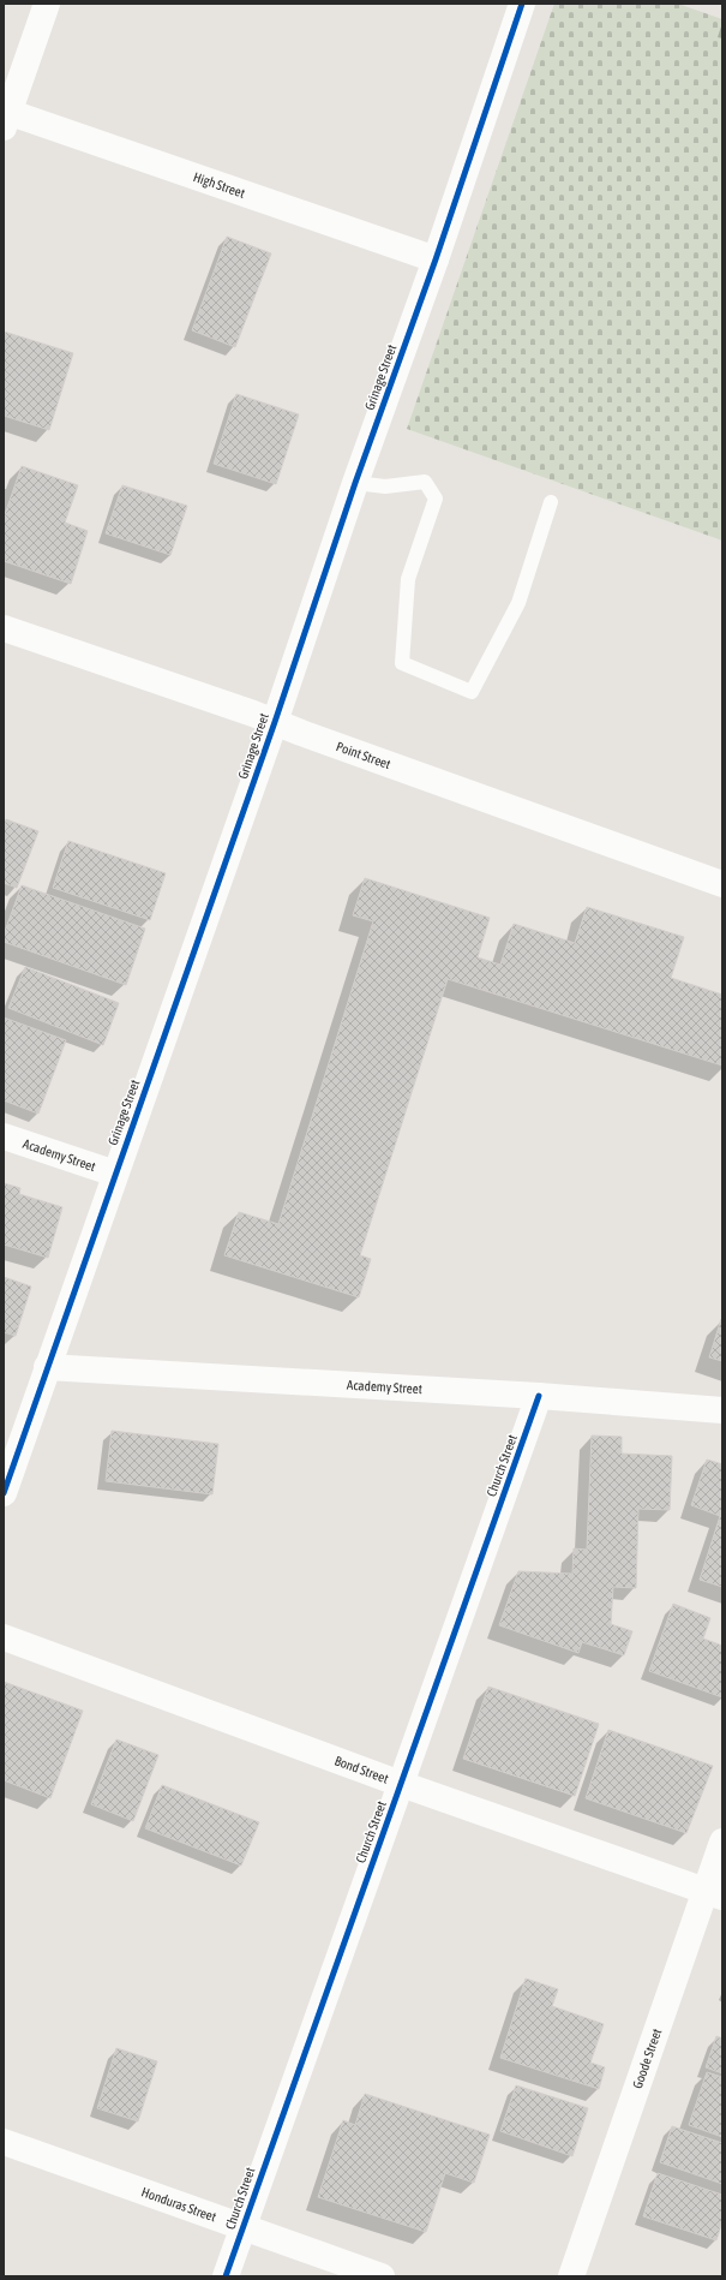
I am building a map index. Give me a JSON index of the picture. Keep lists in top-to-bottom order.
{
  "streets": {
    "street": [
      "High Street",
      "Grinage Street",
      "Point Street",
      "Academy Street",
      "Church Street",
      "Bond Street",
      "Goode Street",
      "Honduras Street"
    ]
  },
  "crossings": [
    ["High Street", "Grinage Street"],
    ["Grinage Street", "Point Street"],
    ["Grinage Street", "Academy Street"],
    ["Academy Street", "Church Street"],
    ["Church Street", "Bond Street"],
    ["Church Street", "Honduras Street"],
    ["Bond Street", "Goode Street"]
  ]
}
